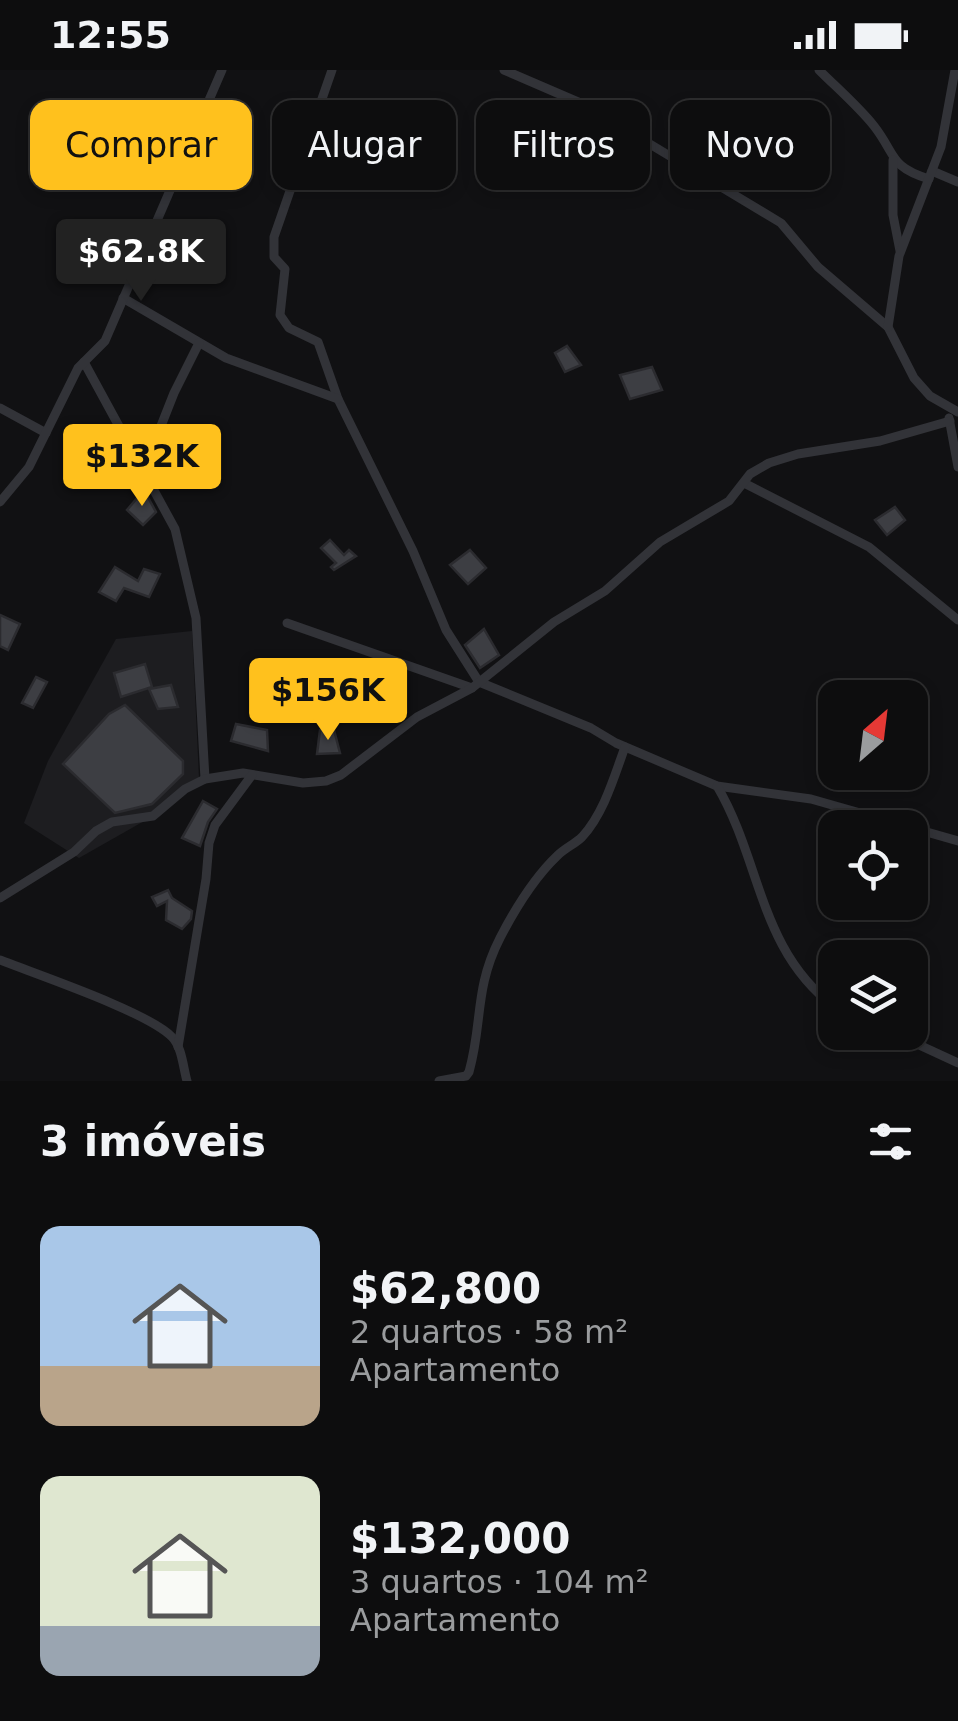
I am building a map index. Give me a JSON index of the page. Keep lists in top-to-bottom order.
{
  "north": "top right",
  "page": {
    "status": "12:55",
    "chip": [
      "Comprar",
      "Alugar",
      "Filtros",
      "Novo"
    ],
    "price": ["$62.8K", "$132K", "$156K"],
    "heading": "3 imóveis",
    "list": [
      {
        "name": "$62,800",
        "note": "2 quartos · 58 m² · Apartamento"
      },
      {
        "name": "$132,000",
        "note": "3 quartos · 104 m² · Apartamento"
      }
    ]
  }
}
